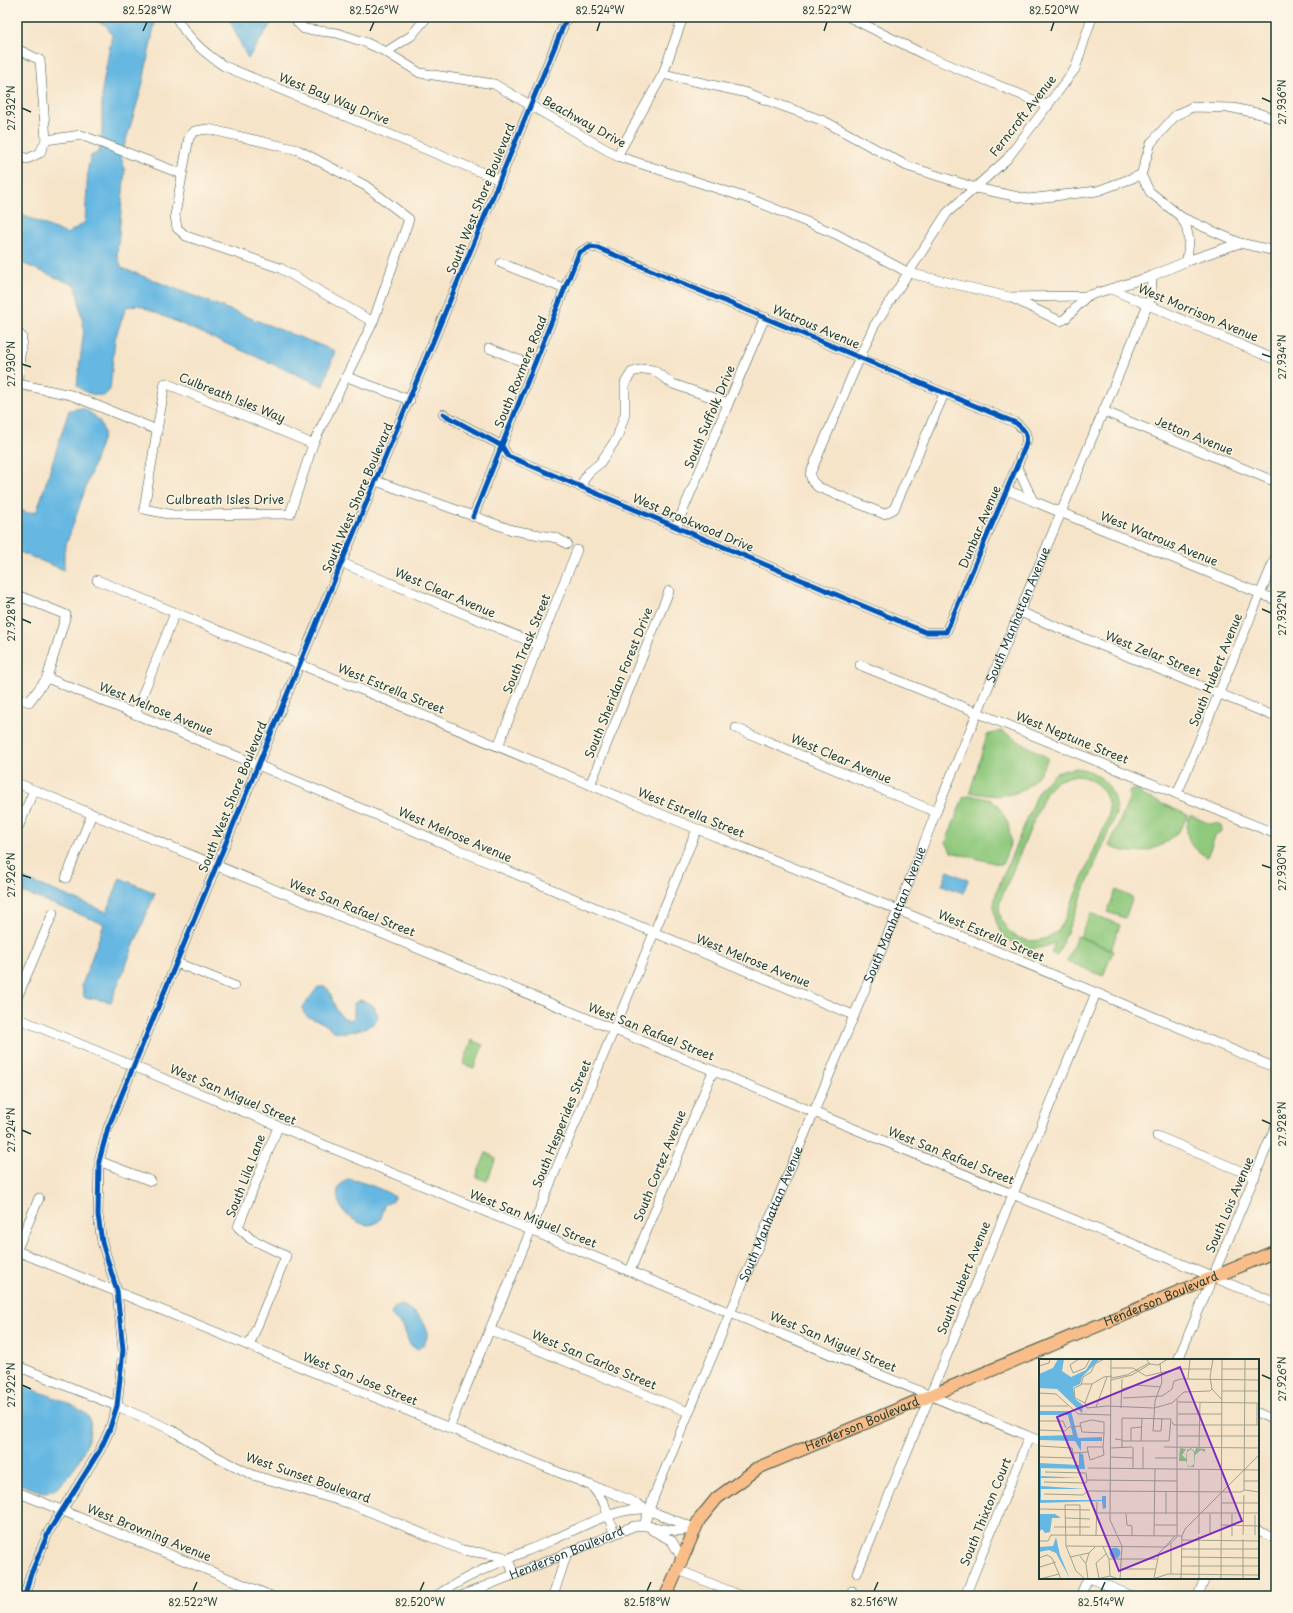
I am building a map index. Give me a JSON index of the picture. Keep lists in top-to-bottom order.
{
  "streets": {
    "main road": ["Henderson Boulevard"],
    "street": [
      "West Bay Way Drive",
      "Ferncroft Avenue",
      "Beachway Drive",
      "South West Shore Boulevard",
      "West Morrison Avenue",
      "Watrous Avenue",
      "South Roxmere Road",
      "Culbreath Isles Way",
      "South Suffolk Drive",
      "Jetton Avenue",
      "Culbreath Isles Drive",
      "West Brookwood Drive",
      "Dunbar Avenue",
      "West Watrous Avenue",
      "West Clear Avenue",
      "South Manhattan Avenue",
      "South Trask Street",
      "West Zelar Street",
      "South Hubert Avenue",
      "South Sheridan Forest Drive",
      "West Estrella Street",
      "West Melrose Avenue",
      "West Neptune Street",
      "West San Rafael Street",
      "West San Miguel Street",
      "South Hesperides Street",
      "South Cortez Avenue",
      "South Lila Lane",
      "South Lois Avenue",
      "West San Carlos Street",
      "West San Jose Street",
      "West Sunset Boulevard",
      "South Thixton Court",
      "West Browning Avenue"
    ]
  },
  "crossings": [
    ["West Bay Way Drive", "South West Shore Boulevard"],
    ["Ferncroft Avenue", "Beachway Drive"],
    ["Ferncroft Avenue", "Watrous Avenue"],
    ["Beachway Drive", "South West Shore Boulevard"],
    ["South West Shore Boulevard", "West Clear Avenue"],
    ["South West Shore Boulevard", "West Estrella Street"],
    ["South West Shore Boulevard", "West Melrose Avenue"],
    ["South West Shore Boulevard", "West San Rafael Street"],
    ["South West Shore Boulevard", "West San Miguel Street"],
    ["South West Shore Boulevard", "West San Jose Street"],
    ["South West Shore Boulevard", "West Sunset Boulevard"],
    ["South West Shore Boulevard", "West Browning Avenue"],
    ["West Morrison Avenue", "South Manhattan Avenue"],
    ["Watrous Avenue", "South Roxmere Road"],
    ["Watrous Avenue", "South Suffolk Drive"],
    ["Watrous Avenue", "Dunbar Avenue"],
    ["South Roxmere Road", "West Brookwood Drive"],
    ["Culbreath Isles Way", "Culbreath Isles Drive"],
    ["South Suffolk Drive", "West Brookwood Drive"],
    ["Jetton Avenue", "South Manhattan Avenue"],
    ["West Brookwood Drive", "Dunbar Avenue"],
    ["Dunbar Avenue", "West Watrous Avenue"],
    ["West Watrous Avenue", "South Manhattan Avenue"],
    ["West Watrous Avenue", "South Hubert Avenue"],
    ["West Clear Avenue", "South Manhattan Avenue"],
    ["West Clear Avenue", "South Trask Street"],
    ["South Manhattan Avenue", "West Zelar Street"],
    ["South Manhattan Avenue", "West Estrella Street"],
    ["South Manhattan Avenue", "West Melrose Avenue"],
    ["South Manhattan Avenue", "West Neptune Street"],
    ["South Manhattan Avenue", "West San Rafael Street"],
    ["South Manhattan Avenue", "West San Miguel Street"],
    ["South Manhattan Avenue", "Henderson Boulevard"],
    ["South Manhattan Avenue", "West San Carlos Street"],
    ["South Manhattan Avenue", "West San Jose Street"],
    ["South Trask Street", "West Estrella Street"],
    ["West Zelar Street", "South Hubert Avenue"],
    ["South Hubert Avenue", "West Estrella Street"],
    ["South Hubert Avenue", "West Neptune Street"],
    ["South Hubert Avenue", "West San Rafael Street"],
    ["South Hubert Avenue", "West San Miguel Street"],
    ["South Hubert Avenue", "Henderson Boulevard"],
    ["South Sheridan Forest Drive", "West Estrella Street"],
    ["West Estrella Street", "South Hesperides Street"],
    ["West Melrose Avenue", "South Hesperides Street"],
    ["West San Rafael Street", "South Hesperides Street"],
    ["West San Rafael Street", "South Cortez Avenue"],
    ["West San Rafael Street", "South Lois Avenue"],
    ["West San Rafael Street", "Henderson Boulevard"],
    ["West San Miguel Street", "South Hesperides Street"],
    ["West San Miguel Street", "South Cortez Avenue"],
    ["West San Miguel Street", "South Lila Lane"],
    ["West San Miguel Street", "Henderson Boulevard"],
    ["West San Miguel Street", "South Thixton Court"],
    ["South Hesperides Street", "West San Carlos Street"],
    ["South Hesperides Street", "West San Jose Street"],
    ["South Lila Lane", "West San Jose Street"],
    ["South Lois Avenue", "Henderson Boulevard"],
    ["Henderson Boulevard", "West San Jose Street"],
    ["Henderson Boulevard", "West Sunset Boulevard"]
  ],
  "coordinates": [
    "82.528°W",
    "82.526°W",
    "82.524°W",
    "82.522°W",
    "82.520°W",
    "27.936°N",
    "27.932°N",
    "27.934°N",
    "27.930°N",
    "27.928°N",
    "27.926°N",
    "27.924°N",
    "27.922°N",
    "82.518°W",
    "82.516°W",
    "82.514°W"
  ]
}
